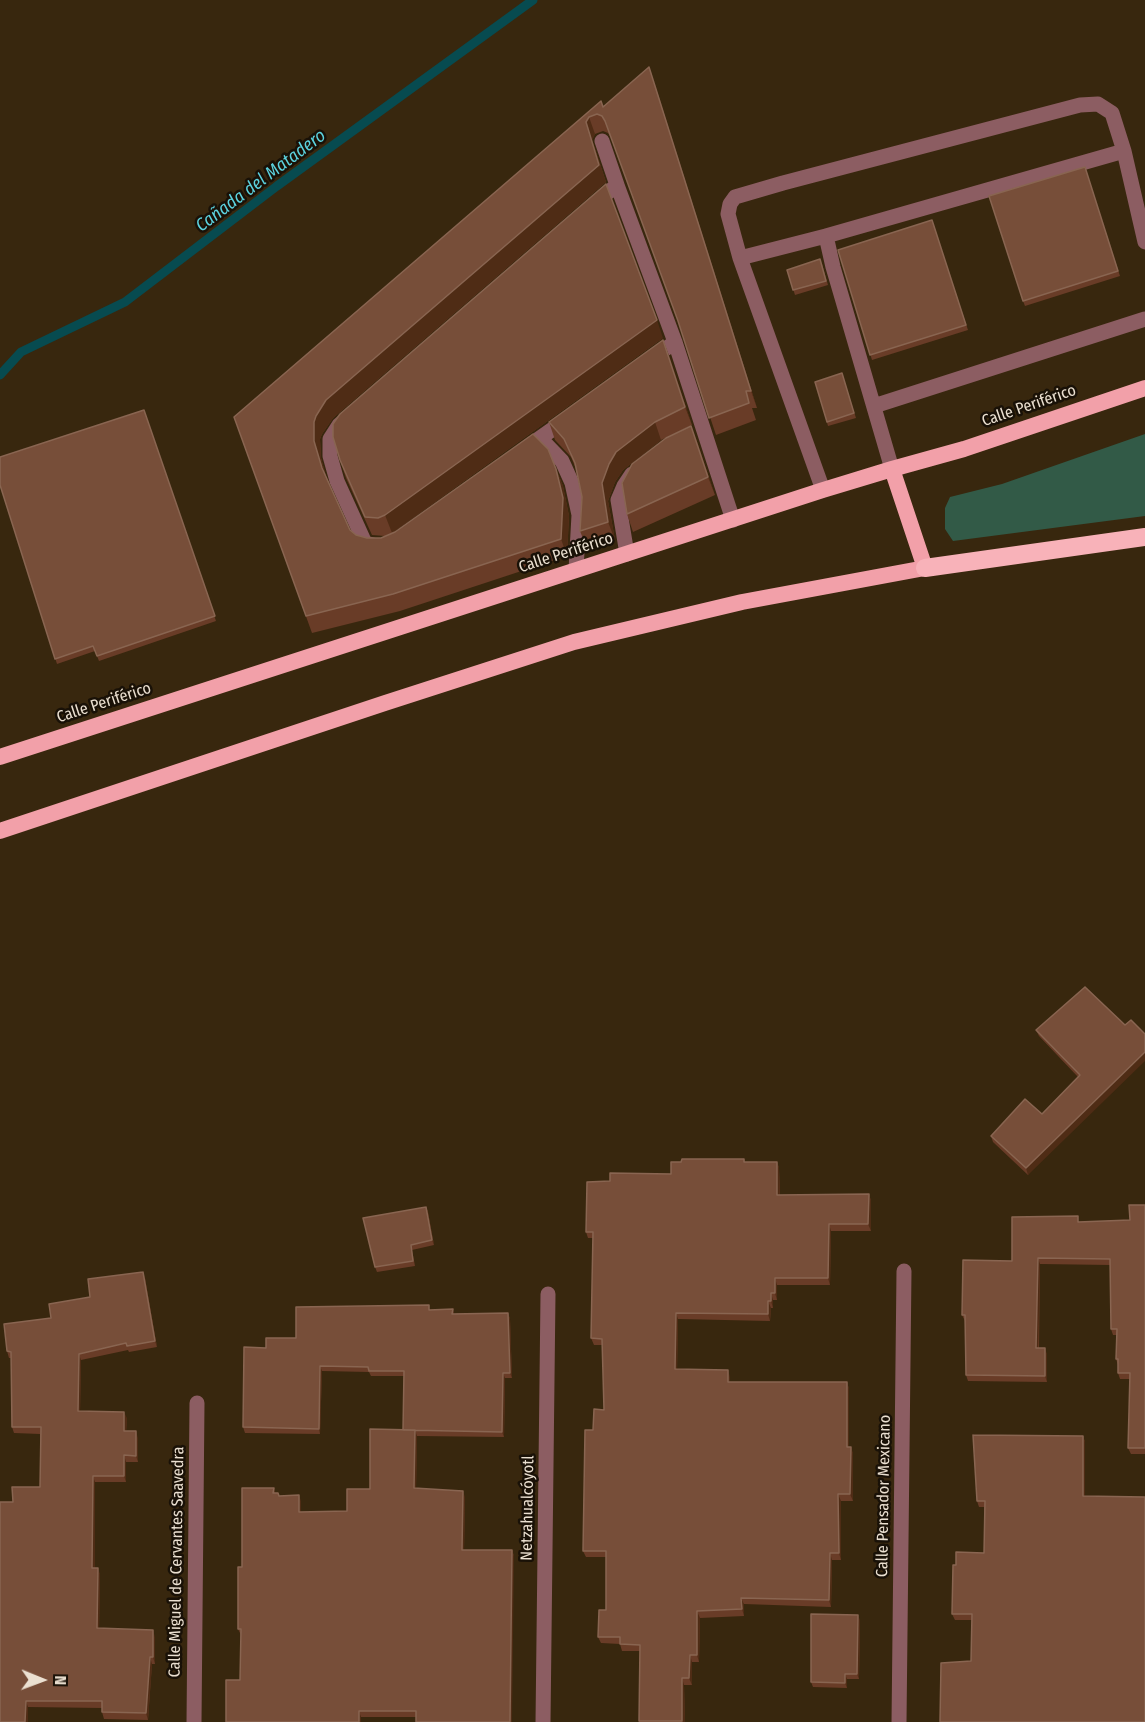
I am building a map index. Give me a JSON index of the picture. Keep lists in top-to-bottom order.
{
  "streets": {
    "highway": ["Calle Periférico"],
    "street": ["Calle Pensador Mexicano", "Netzahualcóyotl", "Calle Miguel de Cervantes Saavedra"]
  },
  "water": ["Cañada del Matadero"],
  "north": "right"
}
